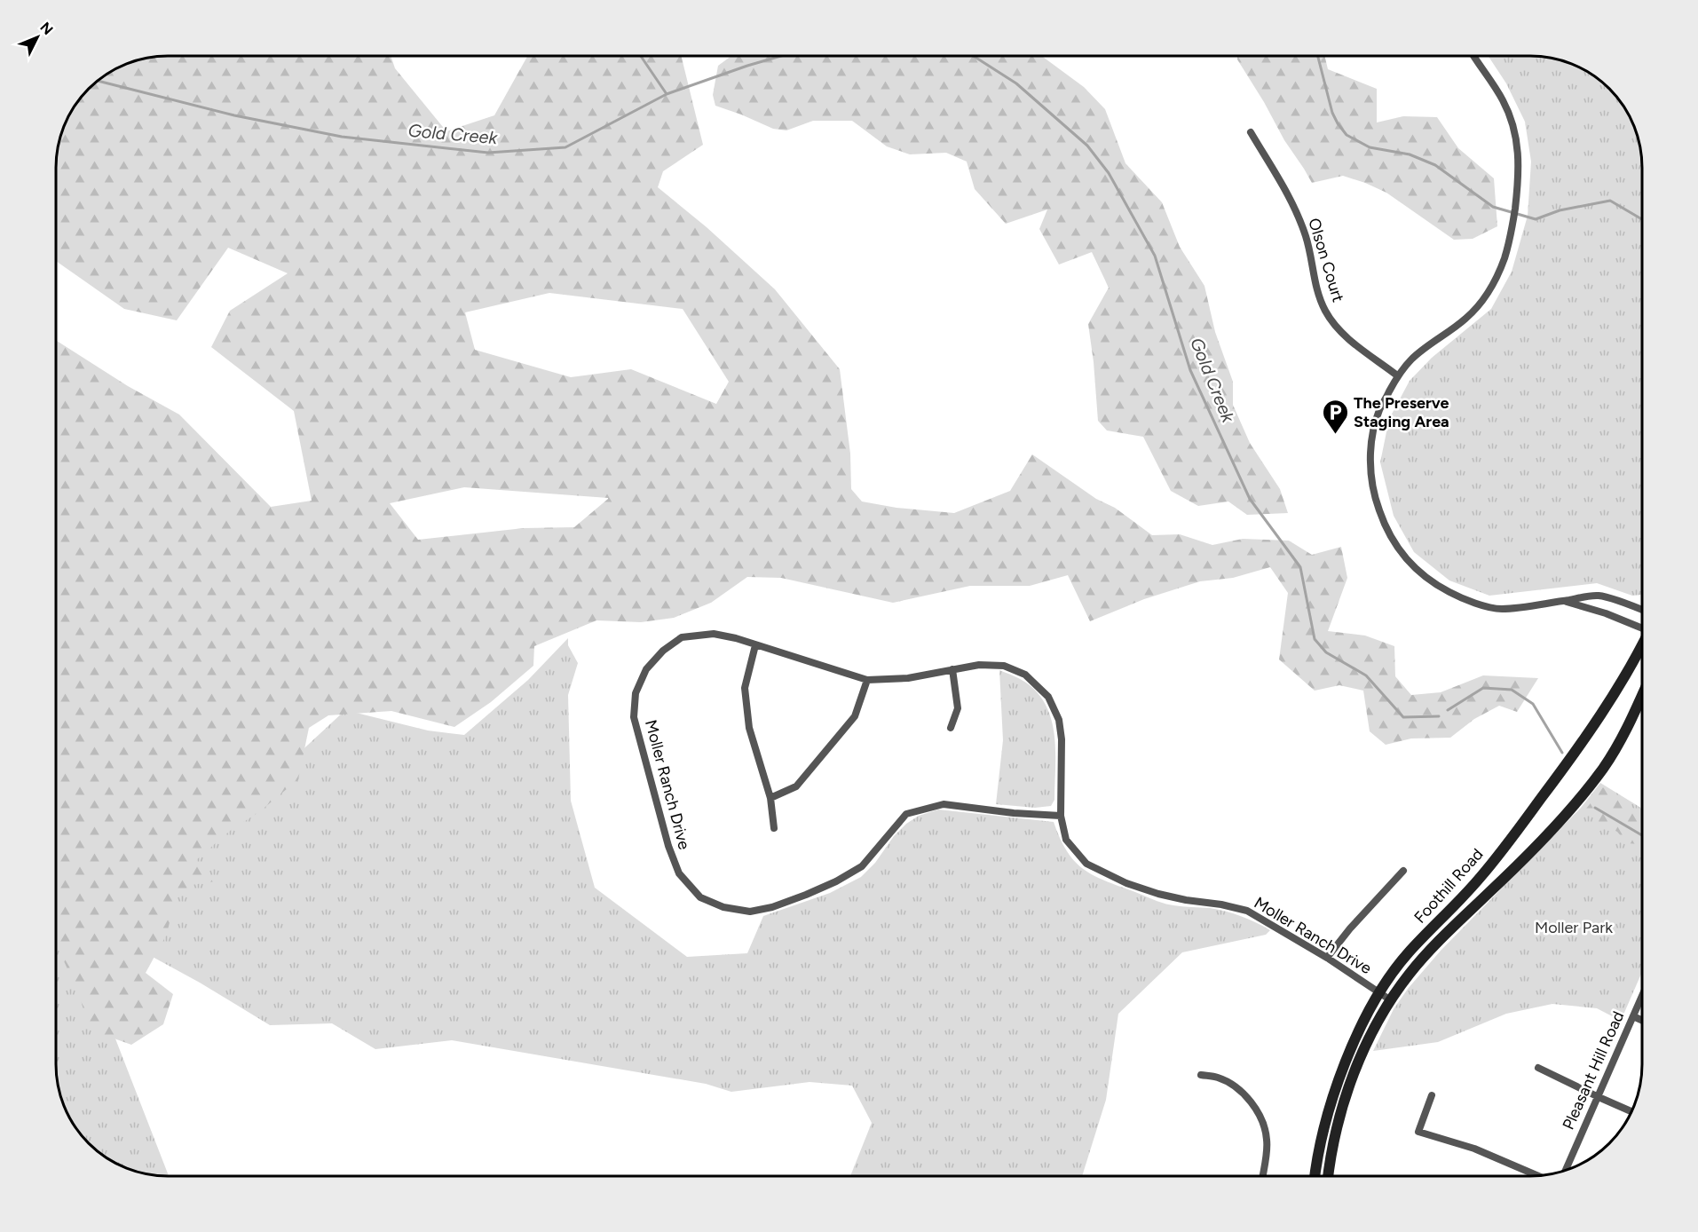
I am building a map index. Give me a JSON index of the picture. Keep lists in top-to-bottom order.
{
  "streets": {
    "main road": ["Foothill Road"],
    "street": ["Olson Court", "Moller Ranch Drive", "Pleasant Hill Road"]
  },
  "crossings": [
    ["Moller Ranch Drive", "Foothill Road"]
  ],
  "water": ["Gold Creek"],
  "parks": ["Moller Park"],
  "places": {
    "parking": ["The Preserve Staging Area"]
  },
  "north": "top right"
}
